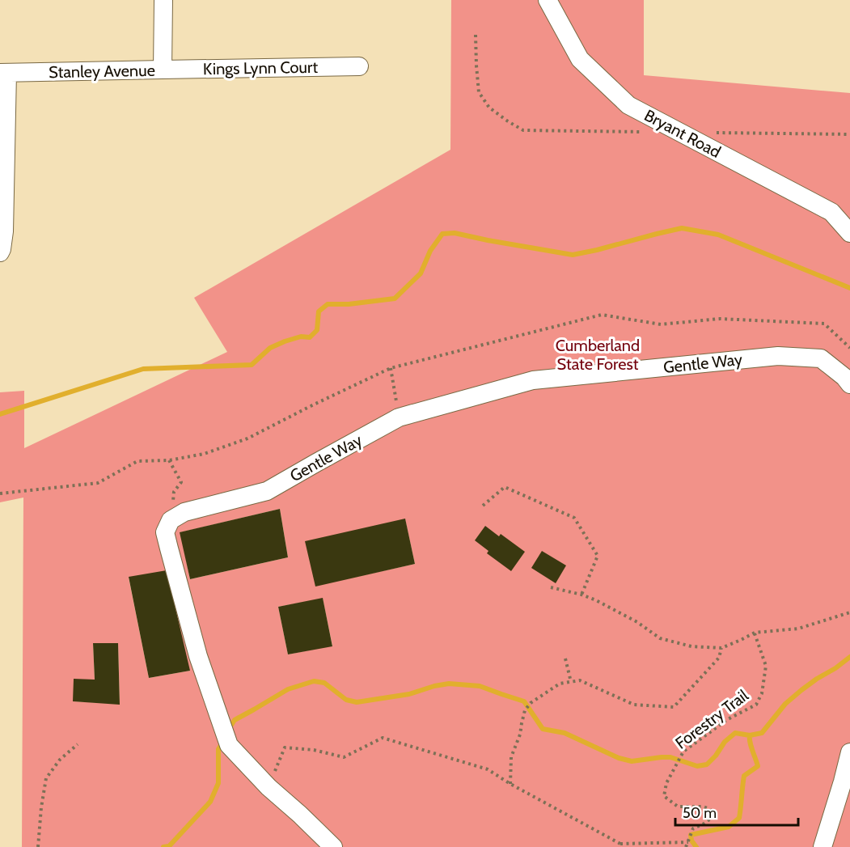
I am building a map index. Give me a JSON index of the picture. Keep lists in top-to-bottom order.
{
  "streets": {
    "street": [
      "Kings Lynn Court",
      "Stanley Avenue",
      "Bryant Road",
      "Gentle Way"
    ],
    "path": ["Forestry Trail"]
  },
  "crossings": [
    ["Kings Lynn Court", "Stanley Avenue"]
  ],
  "parks": ["Cumberland State Forest"],
  "scale_bar": "50 m"
}
